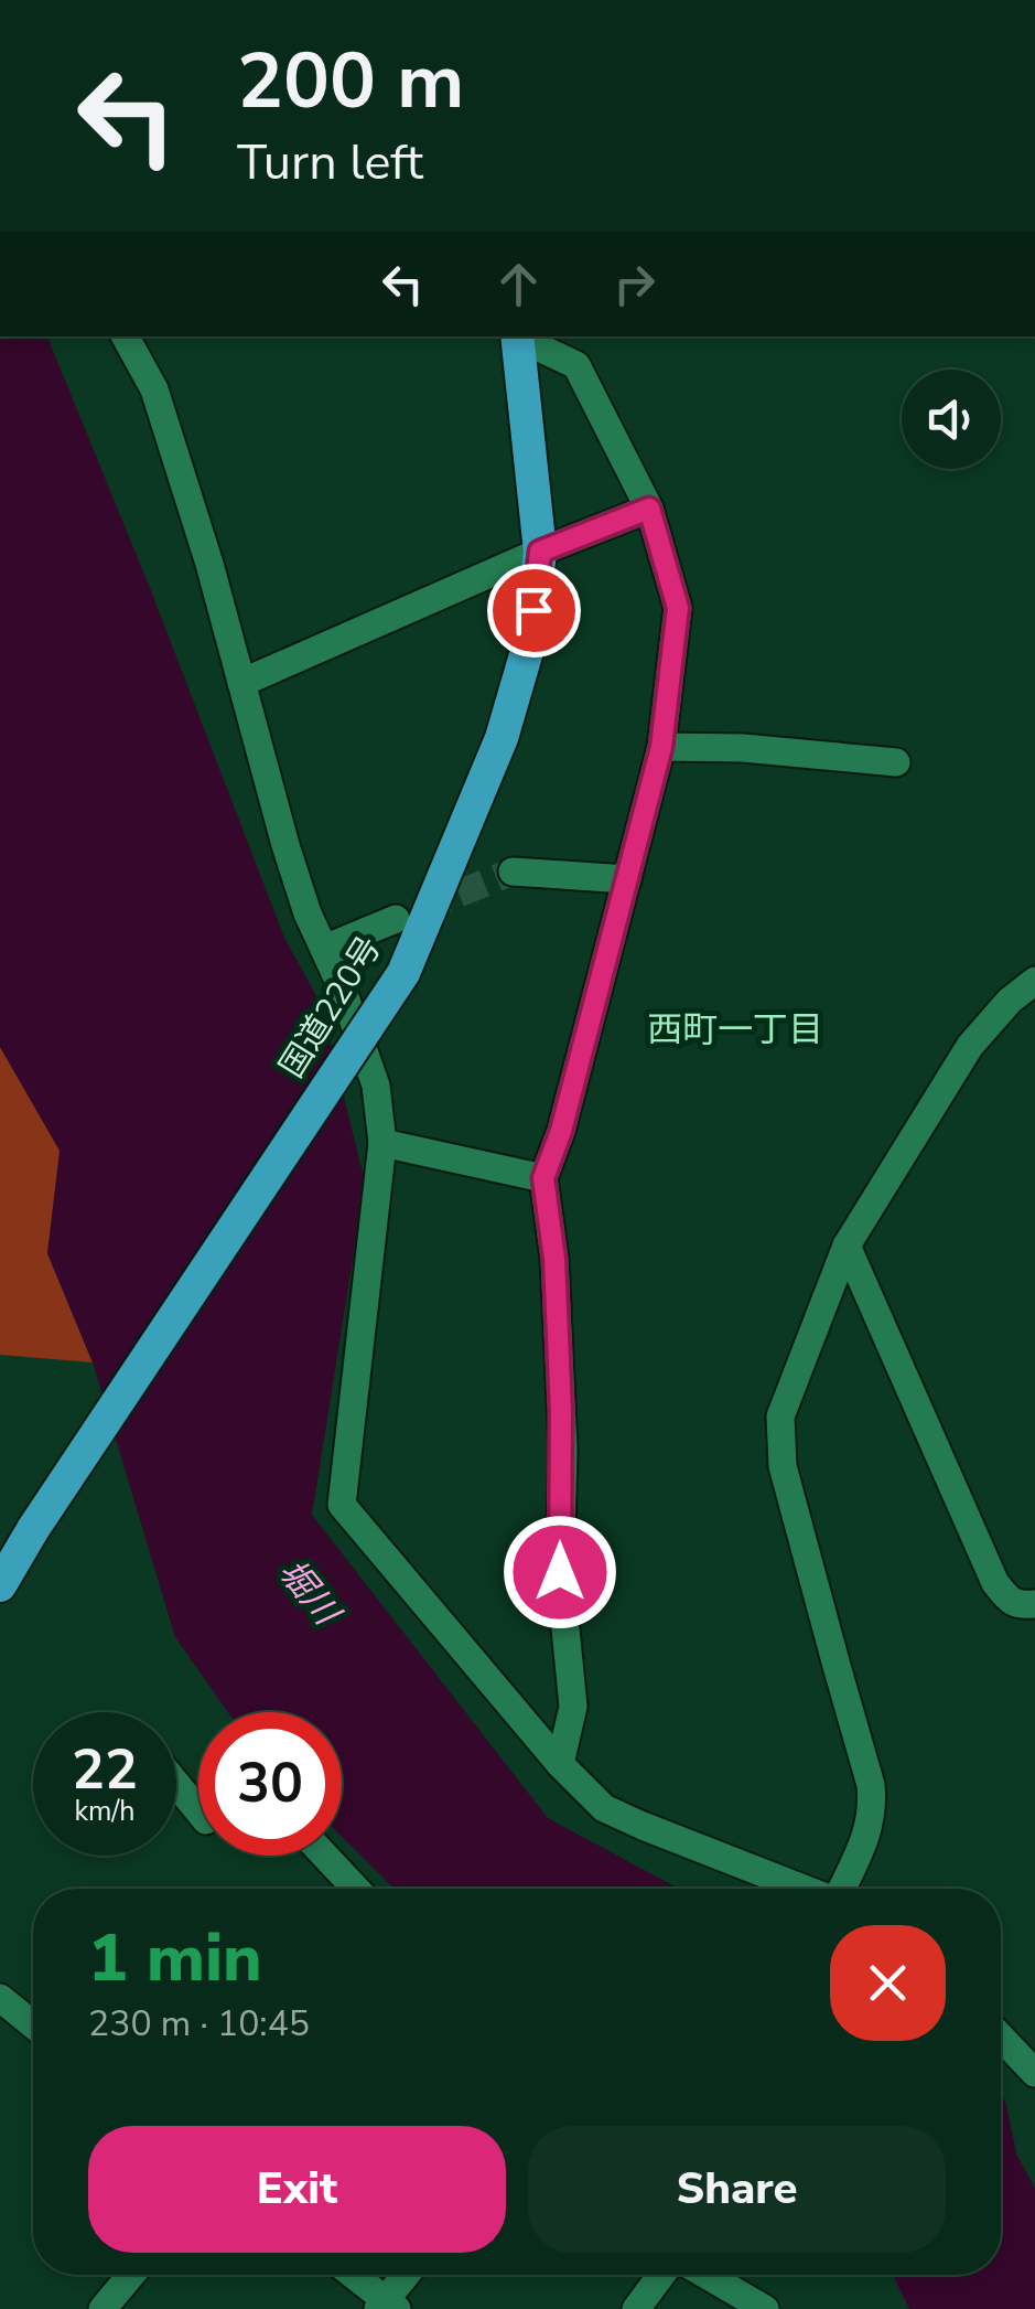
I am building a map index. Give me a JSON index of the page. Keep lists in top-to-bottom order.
{
  "streets": {
    "highway": ["国道220号"]
  },
  "districts": ["西町一丁目"],
  "water": ["堀川"],
  "page": {
    "turn": ["200 m", "Turn left"],
    "speed": "22 km/h",
    "limit": "30",
    "heading": ["1 min", "230 m · 10:45"],
    "buttons": ["Exit", "Share"]
  }
}
